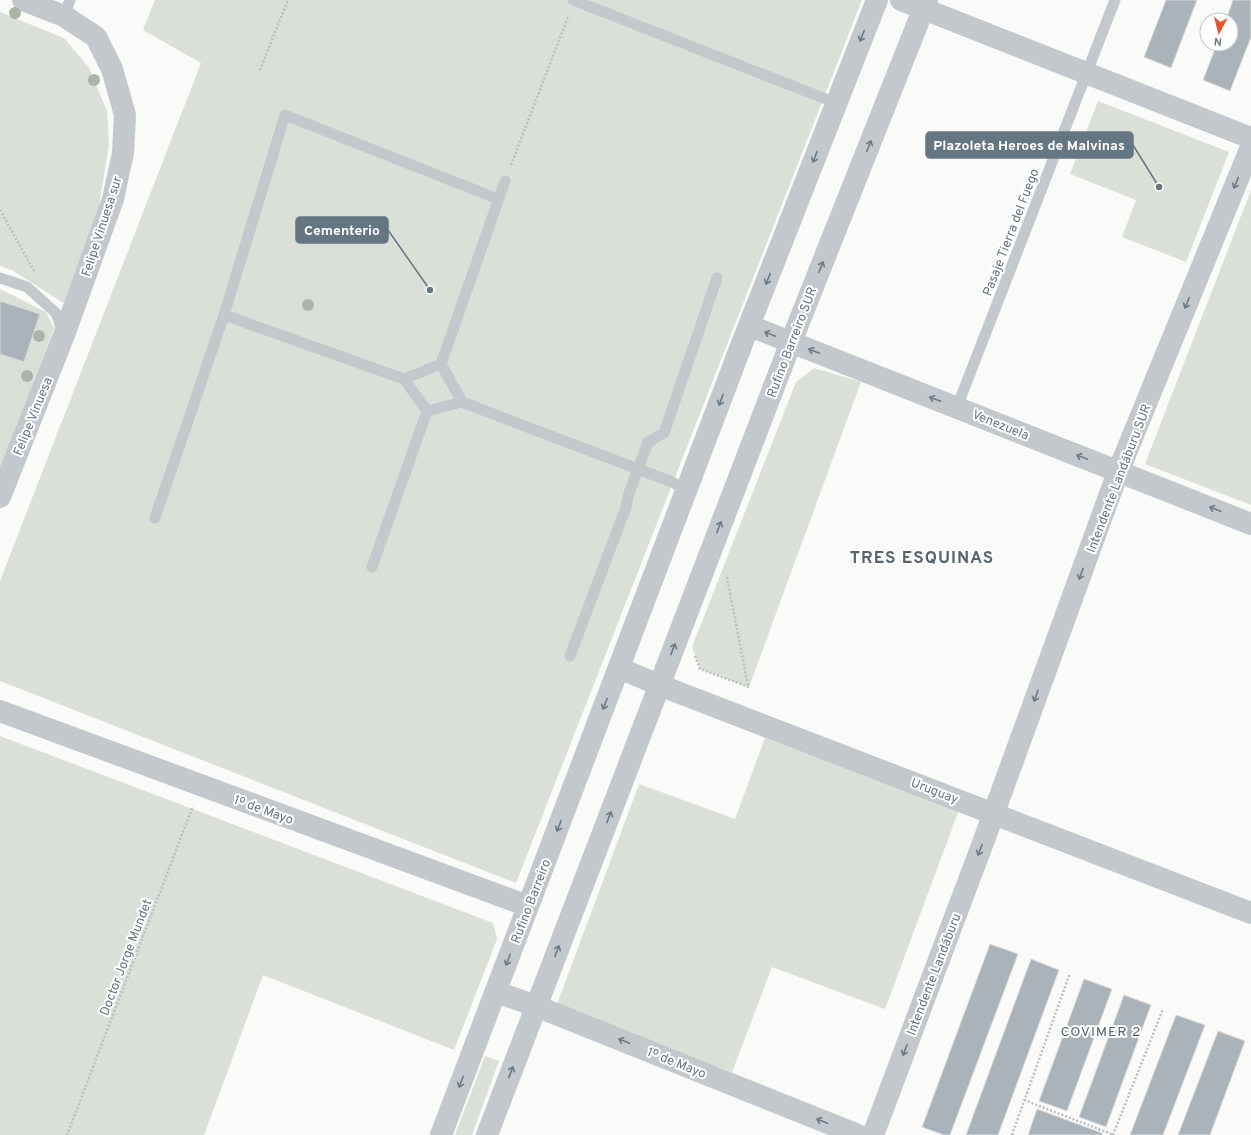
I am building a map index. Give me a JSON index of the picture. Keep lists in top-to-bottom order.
{
  "streets": {
    "street": [
      "Felipe Vinuesa sur",
      "Rufino Barreiro SUR",
      "Felipe Vinuesa",
      "Venezuela",
      "Intendente Landáburu SUR",
      "Uruguay",
      "1º de Mayo",
      "Rufino Barreiro",
      "Intendente Landáburu"
    ],
    "lane": ["Pasaje Tierra del Fuego"],
    "path": ["Doctor Jorge Mundet"]
  },
  "crossings": [
    ["Felipe Vinuesa sur", "Felipe Vinuesa"],
    ["Pasaje Tierra del Fuego", "Venezuela"],
    ["Rufino Barreiro SUR", "Venezuela"],
    ["Rufino Barreiro SUR", "Uruguay"],
    ["Venezuela", "Intendente Landáburu SUR"],
    ["Intendente Landáburu SUR", "Uruguay"],
    ["Intendente Landáburu SUR", "Intendente Landáburu"],
    ["Uruguay", "Rufino Barreiro"],
    ["Uruguay", "Intendente Landáburu"],
    ["1º de Mayo", "Rufino Barreiro"],
    ["1º de Mayo", "Doctor Jorge Mundet"]
  ],
  "one_way": [
    "Venezuela",
    "Intendente Landáburu SUR",
    "1º de Mayo",
    "Intendente Landáburu"
  ],
  "districts": ["TRES ESQUINAS", "COVIMER 2"],
  "places": ["Plazoleta Heroes de Malvinas", "Cementerio"],
  "north": "bottom"
}
